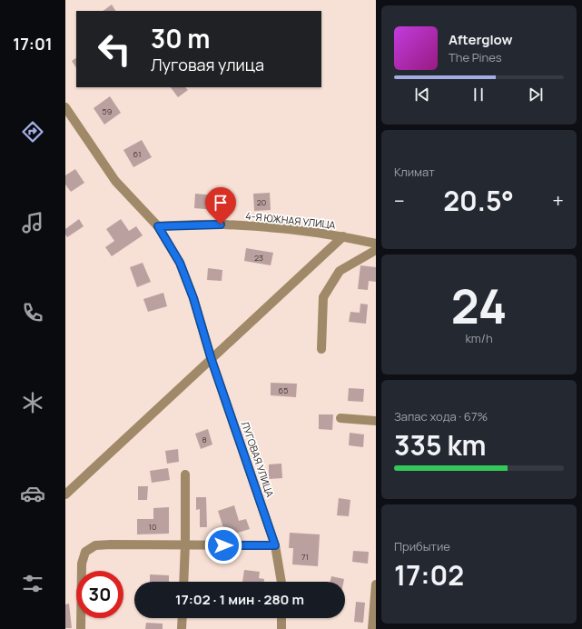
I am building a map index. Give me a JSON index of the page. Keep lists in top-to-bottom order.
{
  "streets": {
    "street": ["4-Я ЮЖНАЯ УЛИЦА", "ЛУГОВАЯ УЛИЦА"]
  },
  "crossings": [
    ["4-Я ЮЖНАЯ УЛИЦА", "ЛУГОВАЯ УЛИЦА"]
  ],
  "house_numbers": [
    "59",
    "61",
    "20",
    "23",
    "65",
    "8",
    "10",
    "71"
  ],
  "page": {
    "tabs": "17:01",
    "turn": ["30 m", "Луговая улица"],
    "song": ["Afterglow", "The Pines"],
    "tile": [
      "Климат",
      ["24", "km/h"],
      ["Запас хода · 67%", "335 km"],
      ["Прибытие", "17:02"]
    ],
    "heat": ["−", "20.5°", "+"],
    "limit": "30",
    "trip": "17:02 · 1 мин · 280 m"
  }
}
